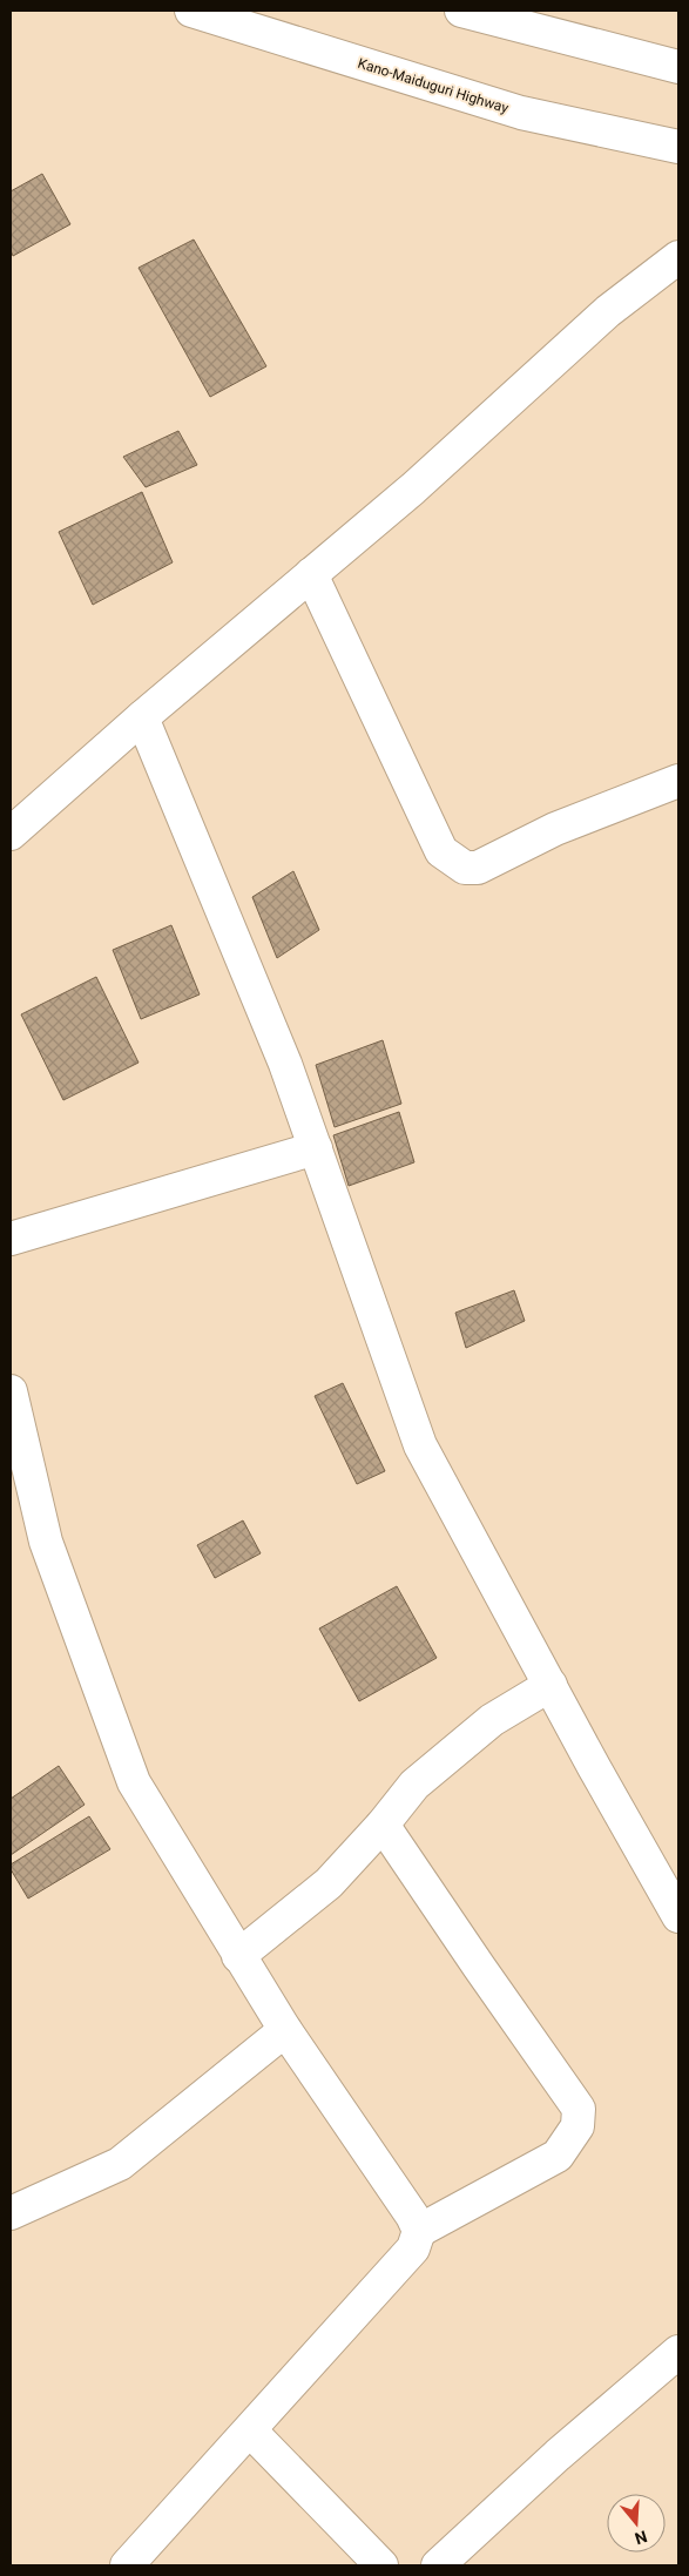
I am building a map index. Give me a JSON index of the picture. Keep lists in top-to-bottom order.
{
  "streets": {
    "main road": ["Kano-Maiduguri Highway"]
  },
  "north": "bottom"
}
